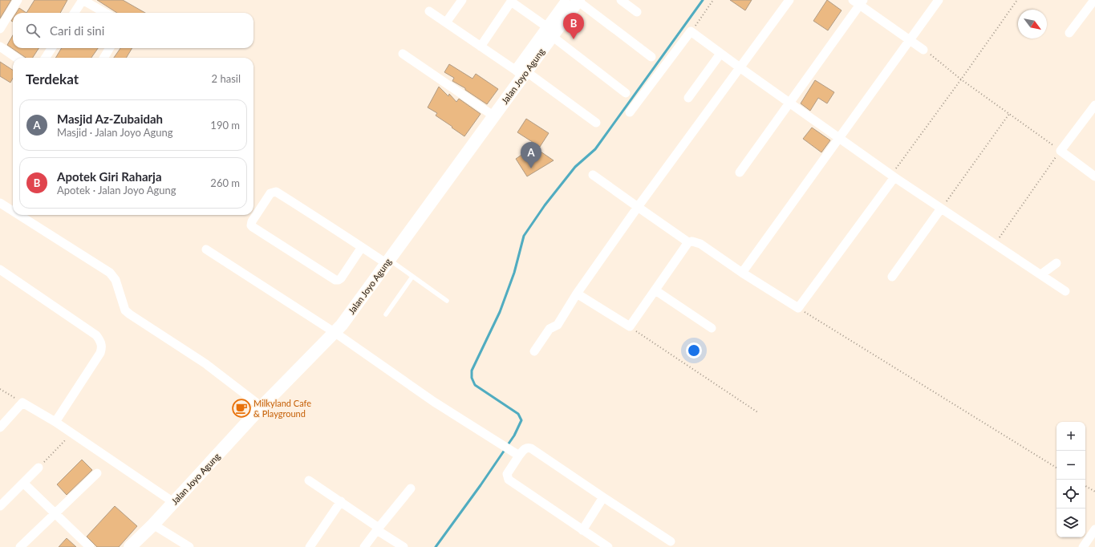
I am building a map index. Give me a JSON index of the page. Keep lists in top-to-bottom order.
{
  "streets": {
    "main road": ["Jalan Joyo Agung"]
  },
  "places": {
    "cafe": ["Milkyland Cafe & Playground"]
  },
  "north": "bottom right",
  "page": {
    "pins": ["B", "A"],
    "search": "Cari di sini",
    "heading": ["Terdekat", "2 hasil"],
    "list": [
      {
        "mark": "A",
        "name": "Masjid Az-Zubaidah",
        "note": "Masjid · Jalan Joyo Agung",
        "value": "190 m"
      },
      {
        "mark": "B",
        "name": "Apotek Giri Raharja",
        "note": "Apotek · Jalan Joyo Agung",
        "value": "260 m"
      }
    ],
    "map_buttons": ["+", "−"]
  }
}
